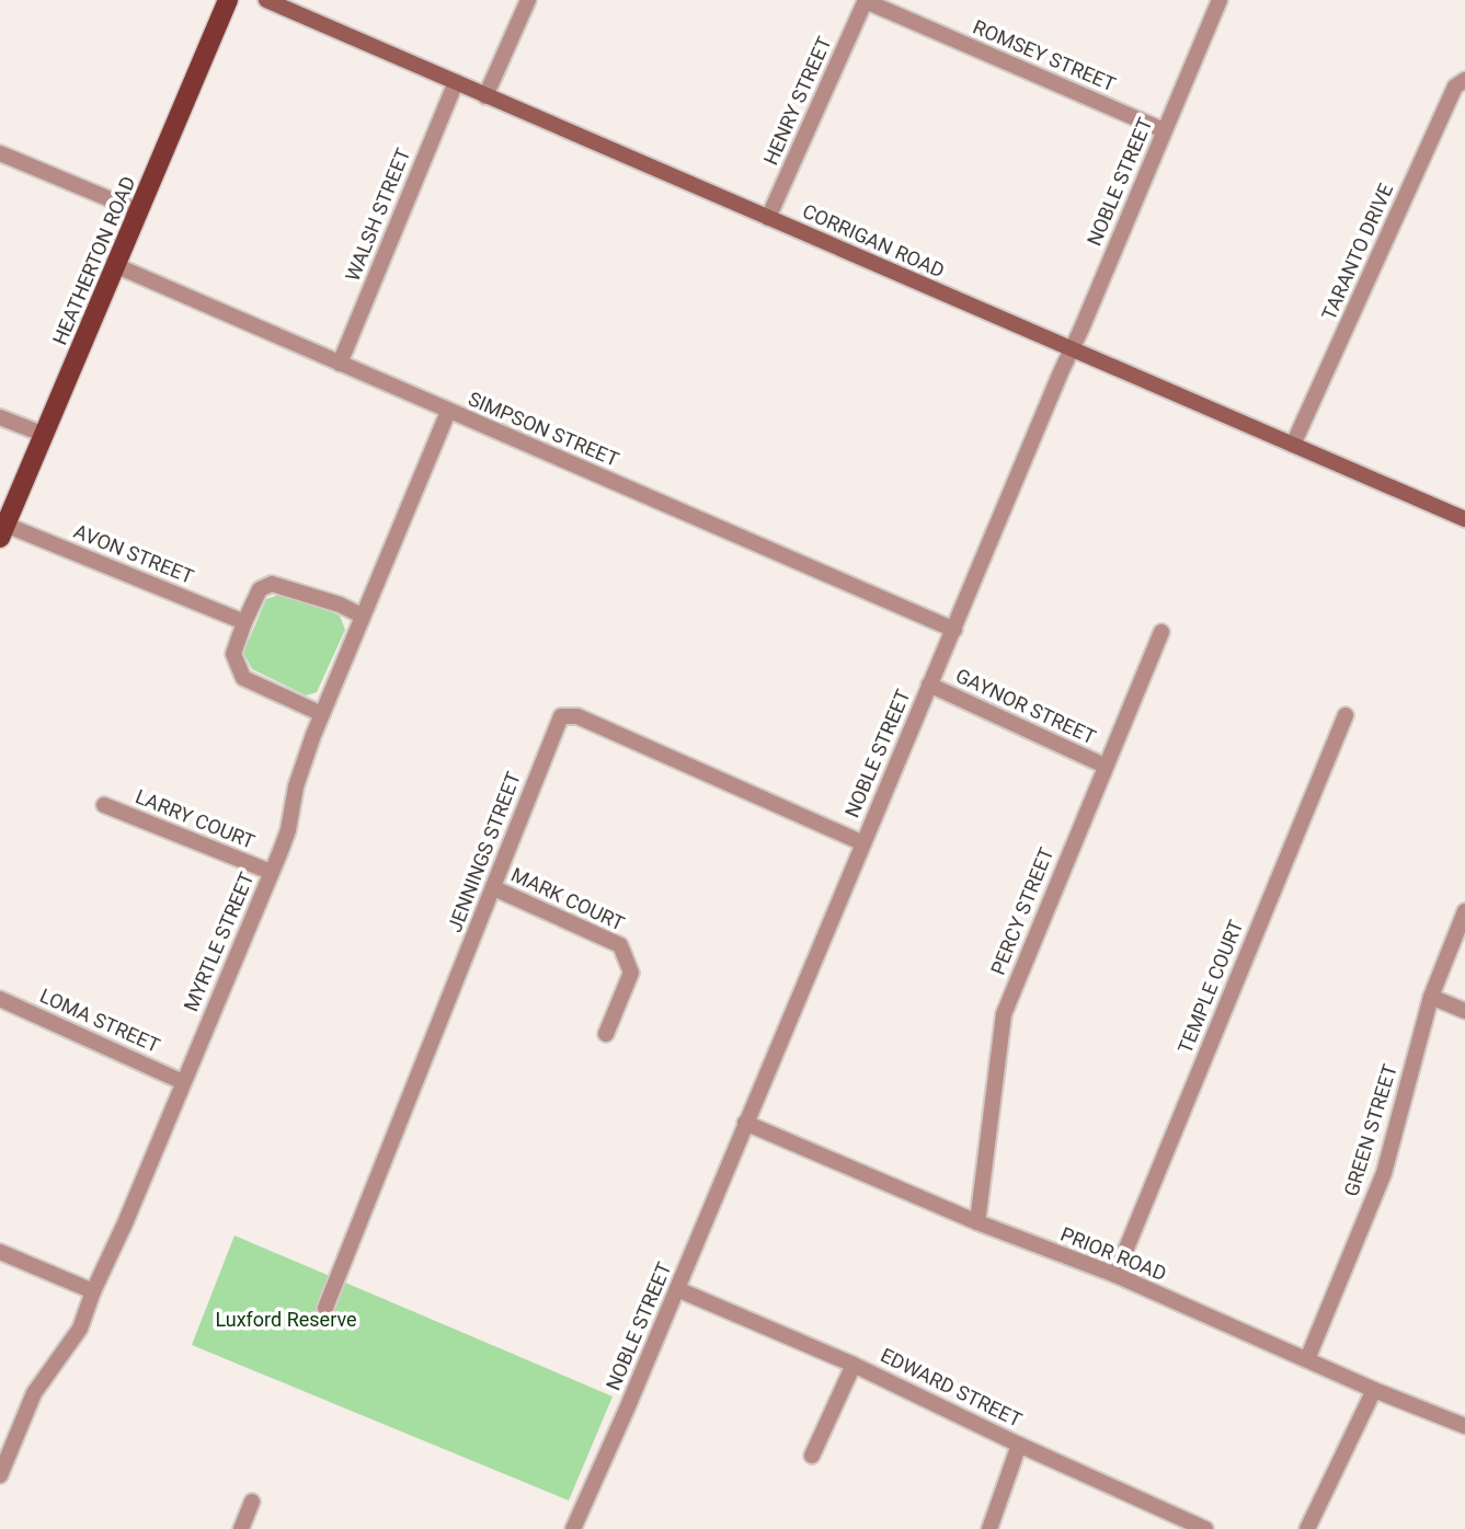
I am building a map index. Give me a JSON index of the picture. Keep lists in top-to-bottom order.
{
  "streets": {
    "main road": ["CORRIGAN ROAD", "HEATHERTON ROAD"],
    "street": [
      "ROMSEY STREET",
      "HENRY STREET",
      "NOBLE STREET",
      "WALSH STREET",
      "TARANTO DRIVE",
      "SIMPSON STREET",
      "AVON STREET",
      "GAYNOR STREET",
      "LARRY COURT",
      "JENNINGS STREET",
      "MARK COURT",
      "PERCY STREET",
      "MYRTLE STREET",
      "TEMPLE COURT",
      "LOMA STREET",
      "GREEN STREET",
      "PRIOR ROAD",
      "EDWARD STREET"
    ]
  },
  "crossings": [
    ["ROMSEY STREET", "HENRY STREET"],
    ["ROMSEY STREET", "NOBLE STREET"],
    ["HENRY STREET", "CORRIGAN ROAD"],
    ["NOBLE STREET", "CORRIGAN ROAD"],
    ["NOBLE STREET", "SIMPSON STREET"],
    ["NOBLE STREET", "GAYNOR STREET"],
    ["NOBLE STREET", "JENNINGS STREET"],
    ["NOBLE STREET", "PRIOR ROAD"],
    ["NOBLE STREET", "EDWARD STREET"],
    ["WALSH STREET", "CORRIGAN ROAD"],
    ["WALSH STREET", "SIMPSON STREET"],
    ["CORRIGAN ROAD", "TARANTO DRIVE"],
    ["HEATHERTON ROAD", "SIMPSON STREET"],
    ["HEATHERTON ROAD", "AVON STREET"],
    ["SIMPSON STREET", "MYRTLE STREET"],
    ["GAYNOR STREET", "PERCY STREET"],
    ["LARRY COURT", "MYRTLE STREET"],
    ["JENNINGS STREET", "MARK COURT"],
    ["PERCY STREET", "PRIOR ROAD"],
    ["MYRTLE STREET", "LOMA STREET"],
    ["TEMPLE COURT", "PRIOR ROAD"],
    ["GREEN STREET", "PRIOR ROAD"]
  ],
  "parks": ["Luxford Reserve"]
}
